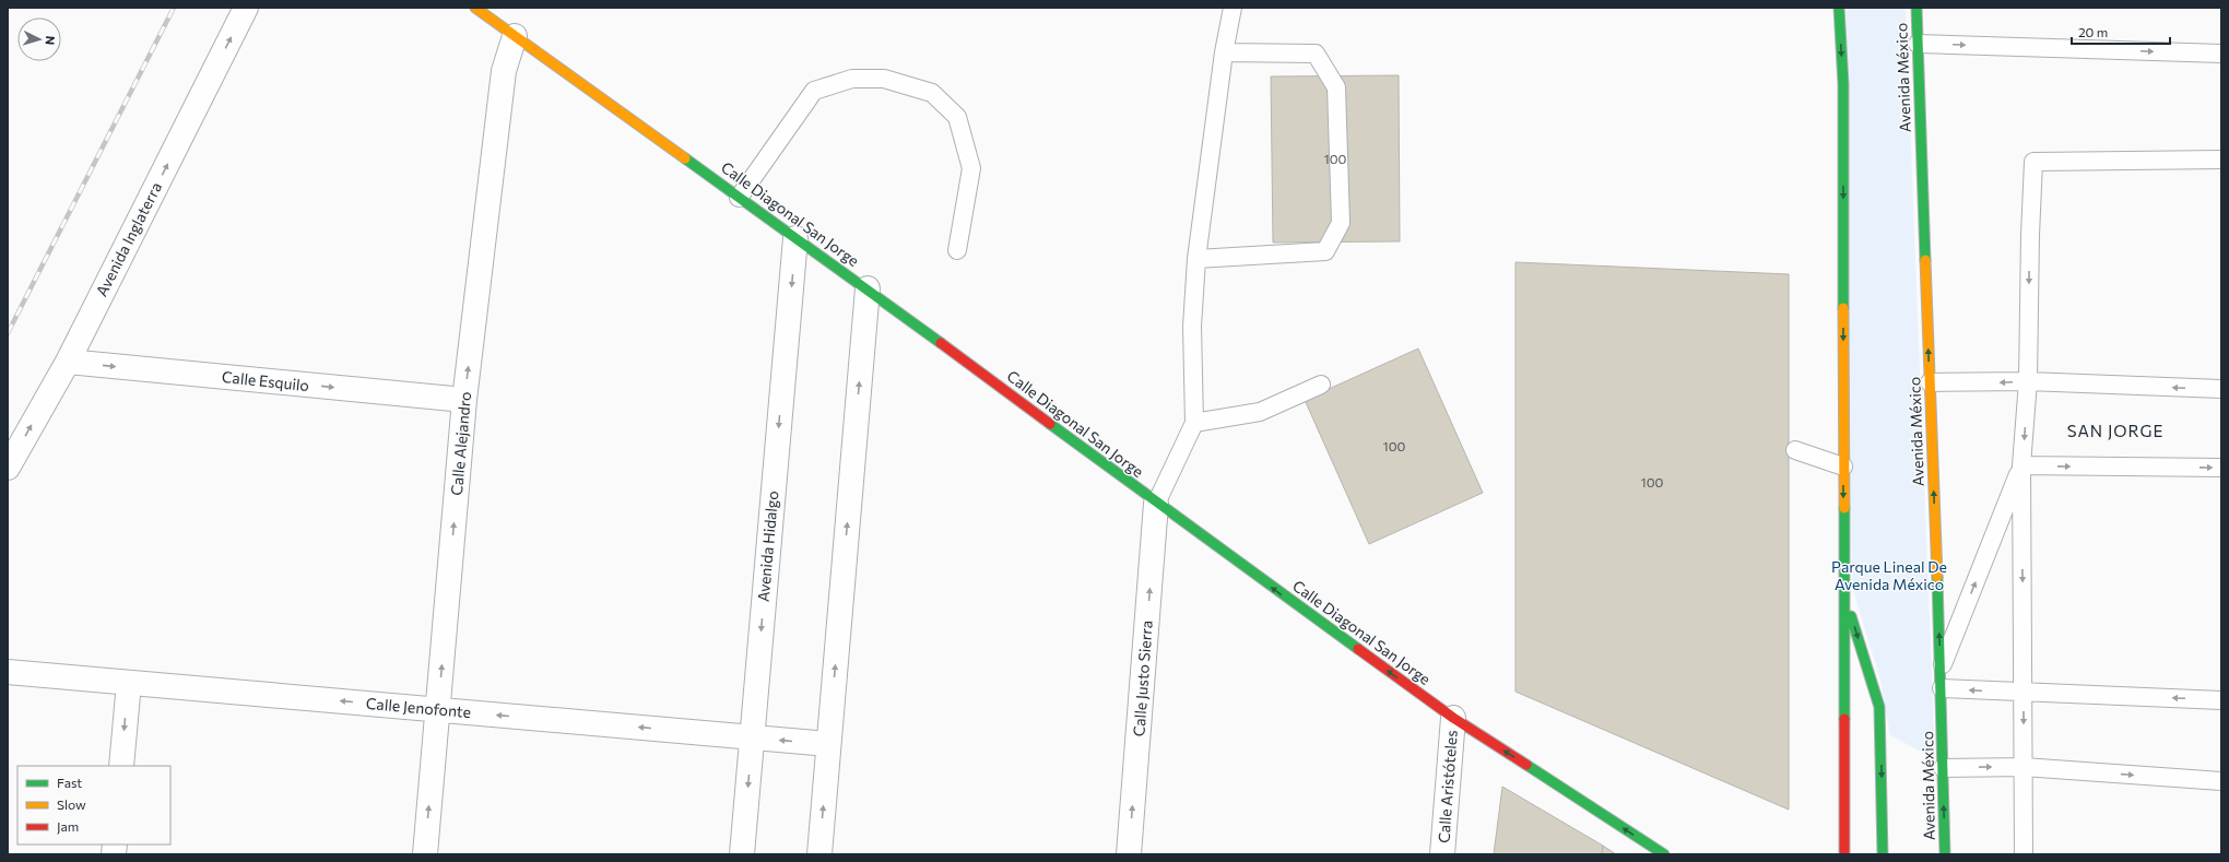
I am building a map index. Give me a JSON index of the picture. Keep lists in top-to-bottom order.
{
  "streets": {
    "main road": ["Avenida México", "Calle Diagonal San Jorge"],
    "street": [
      "Avenida Inglaterra",
      "Calle Esquilo",
      "Calle Alejandro",
      "Avenida Hidalgo",
      "Calle Justo Sierra",
      "Calle Jenofonte",
      "Calle Aristóteles"
    ]
  },
  "crossings": [
    ["Calle Diagonal San Jorge", "Calle Alejandro"],
    ["Calle Diagonal San Jorge", "Avenida Hidalgo"],
    ["Calle Diagonal San Jorge", "Calle Justo Sierra"],
    ["Calle Diagonal San Jorge", "Calle Aristóteles"],
    ["Avenida Inglaterra", "Calle Esquilo"],
    ["Calle Esquilo", "Calle Alejandro"],
    ["Calle Alejandro", "Calle Jenofonte"],
    ["Avenida Hidalgo", "Calle Jenofonte"]
  ],
  "one_way": [
    "Calle Diagonal San Jorge",
    "Avenida Inglaterra",
    "Calle Esquilo",
    "Calle Alejandro",
    "Calle Justo Sierra",
    "Calle Jenofonte"
  ],
  "districts": ["SAN JORGE"],
  "parks": ["Parque Lineal De Avenida México"],
  "house_numbers": ["100", "100", "100"],
  "legend": ["Fast", "Slow", "Jam"],
  "scale_bar": "20 m",
  "north": "right"
}
